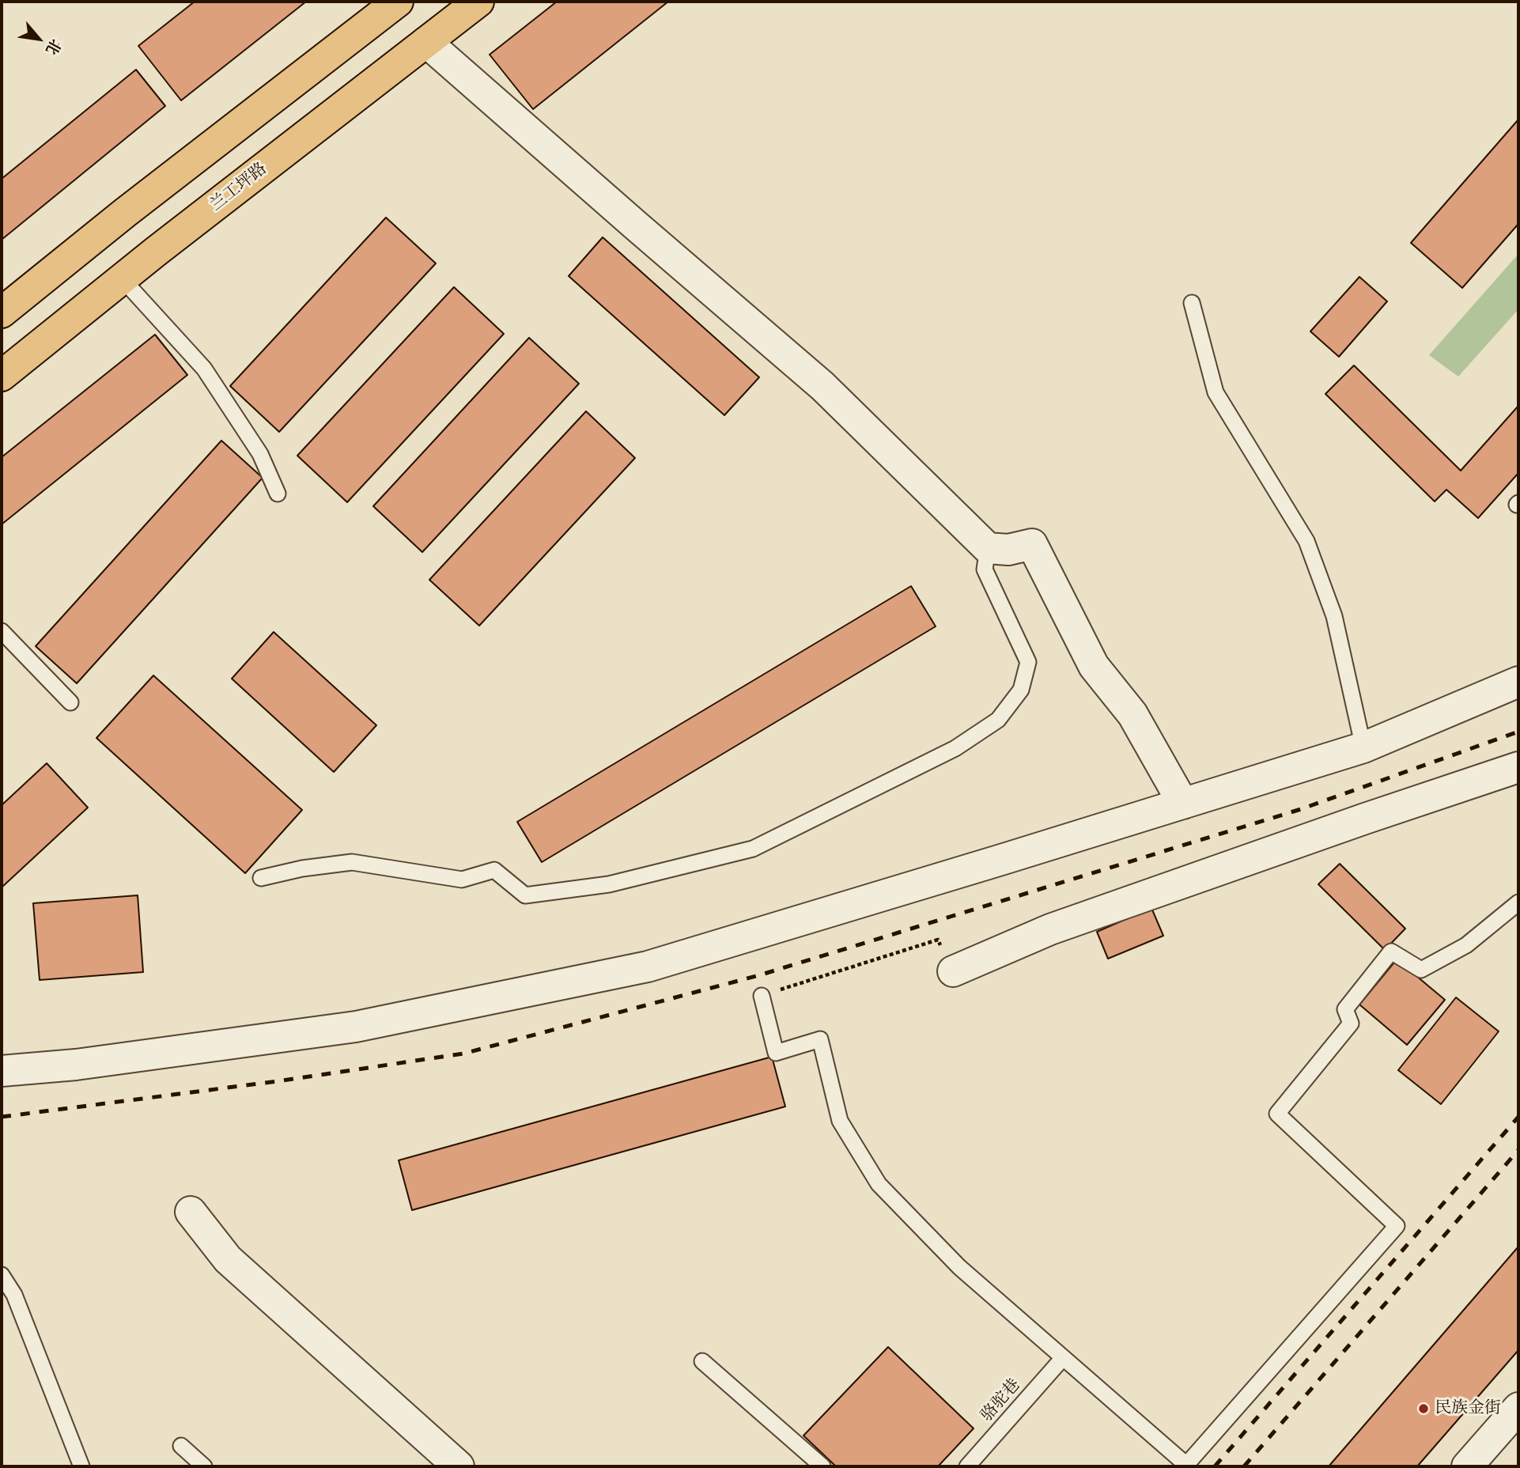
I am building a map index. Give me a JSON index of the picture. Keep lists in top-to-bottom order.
{
  "streets": {
    "highway": ["兰工坪路"],
    "lane": ["骆驼巷"]
  },
  "places": ["民族金街"],
  "north": "bottom right"
}
